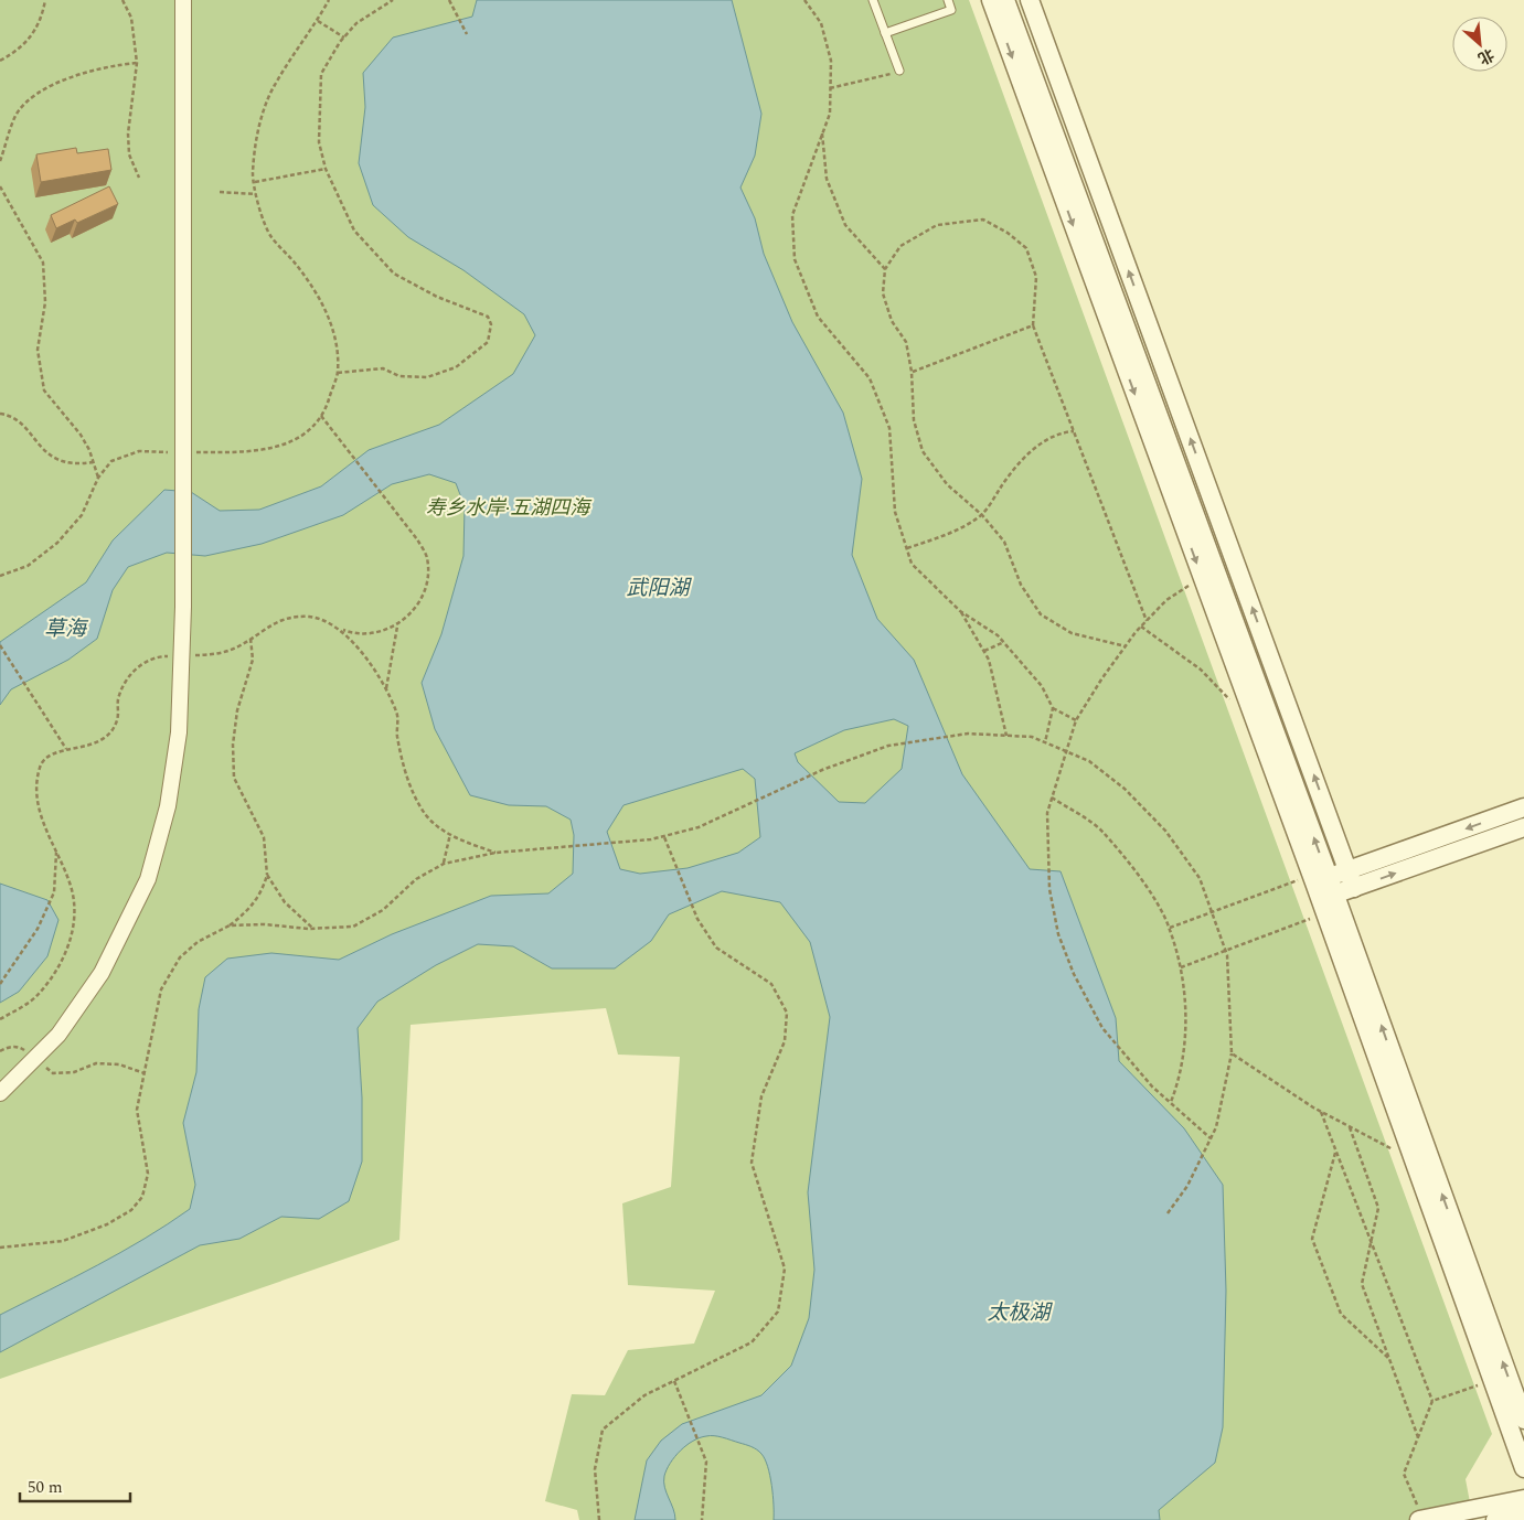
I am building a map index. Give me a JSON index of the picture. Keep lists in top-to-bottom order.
{
  "water": ["武阳湖", "草海", "太极湖"],
  "parks": ["寿乡水岸·五湖四海"],
  "scale_bar": "50 m",
  "north": "bottom right"
}
